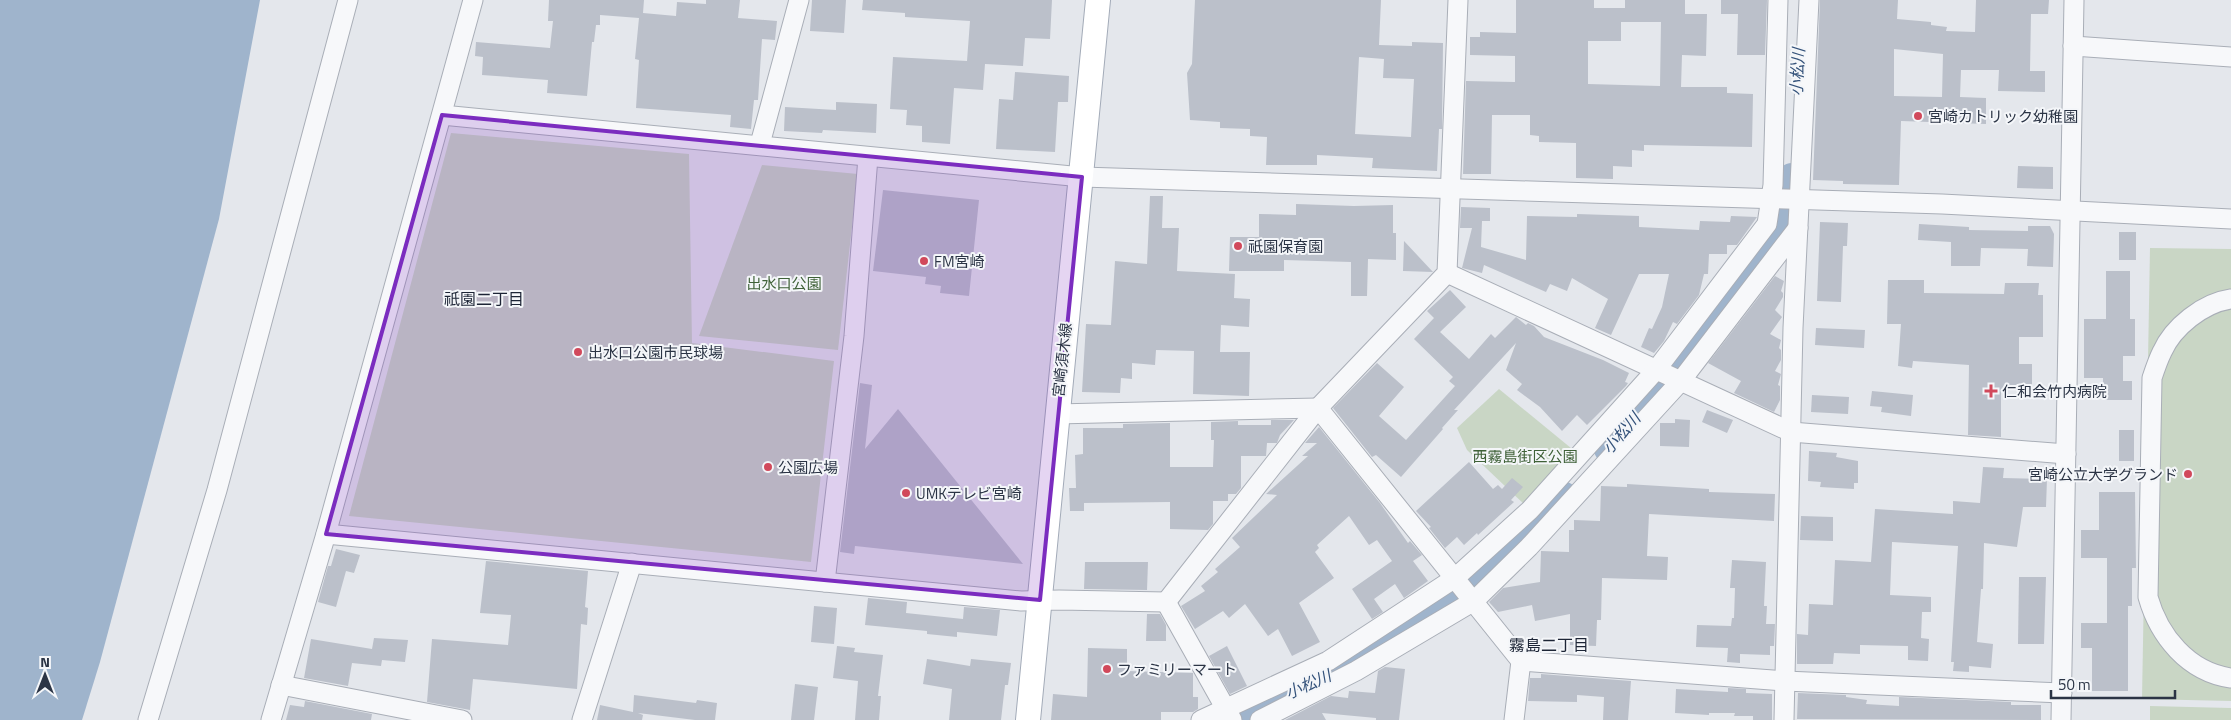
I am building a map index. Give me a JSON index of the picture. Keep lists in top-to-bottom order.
{
  "streets": {
    "main road": ["宮崎須木線"]
  },
  "districts": ["祇園二丁目", "霧島二丁目"],
  "water": ["小松川"],
  "parks": ["出水口公園", "西霧島街区公園"],
  "places": {
    "other": [
      "宮崎カトリック幼稚園",
      "祇園保育園",
      "FM宮崎",
      "出水口公園市民球場",
      "公園広場",
      "宮崎公立大学グランド",
      "UMKテレビ宮崎",
      "ファミリーマート"
    ],
    "health": ["仁和会竹内病院"]
  },
  "scale_bar": "50 m",
  "north": "top"
}
